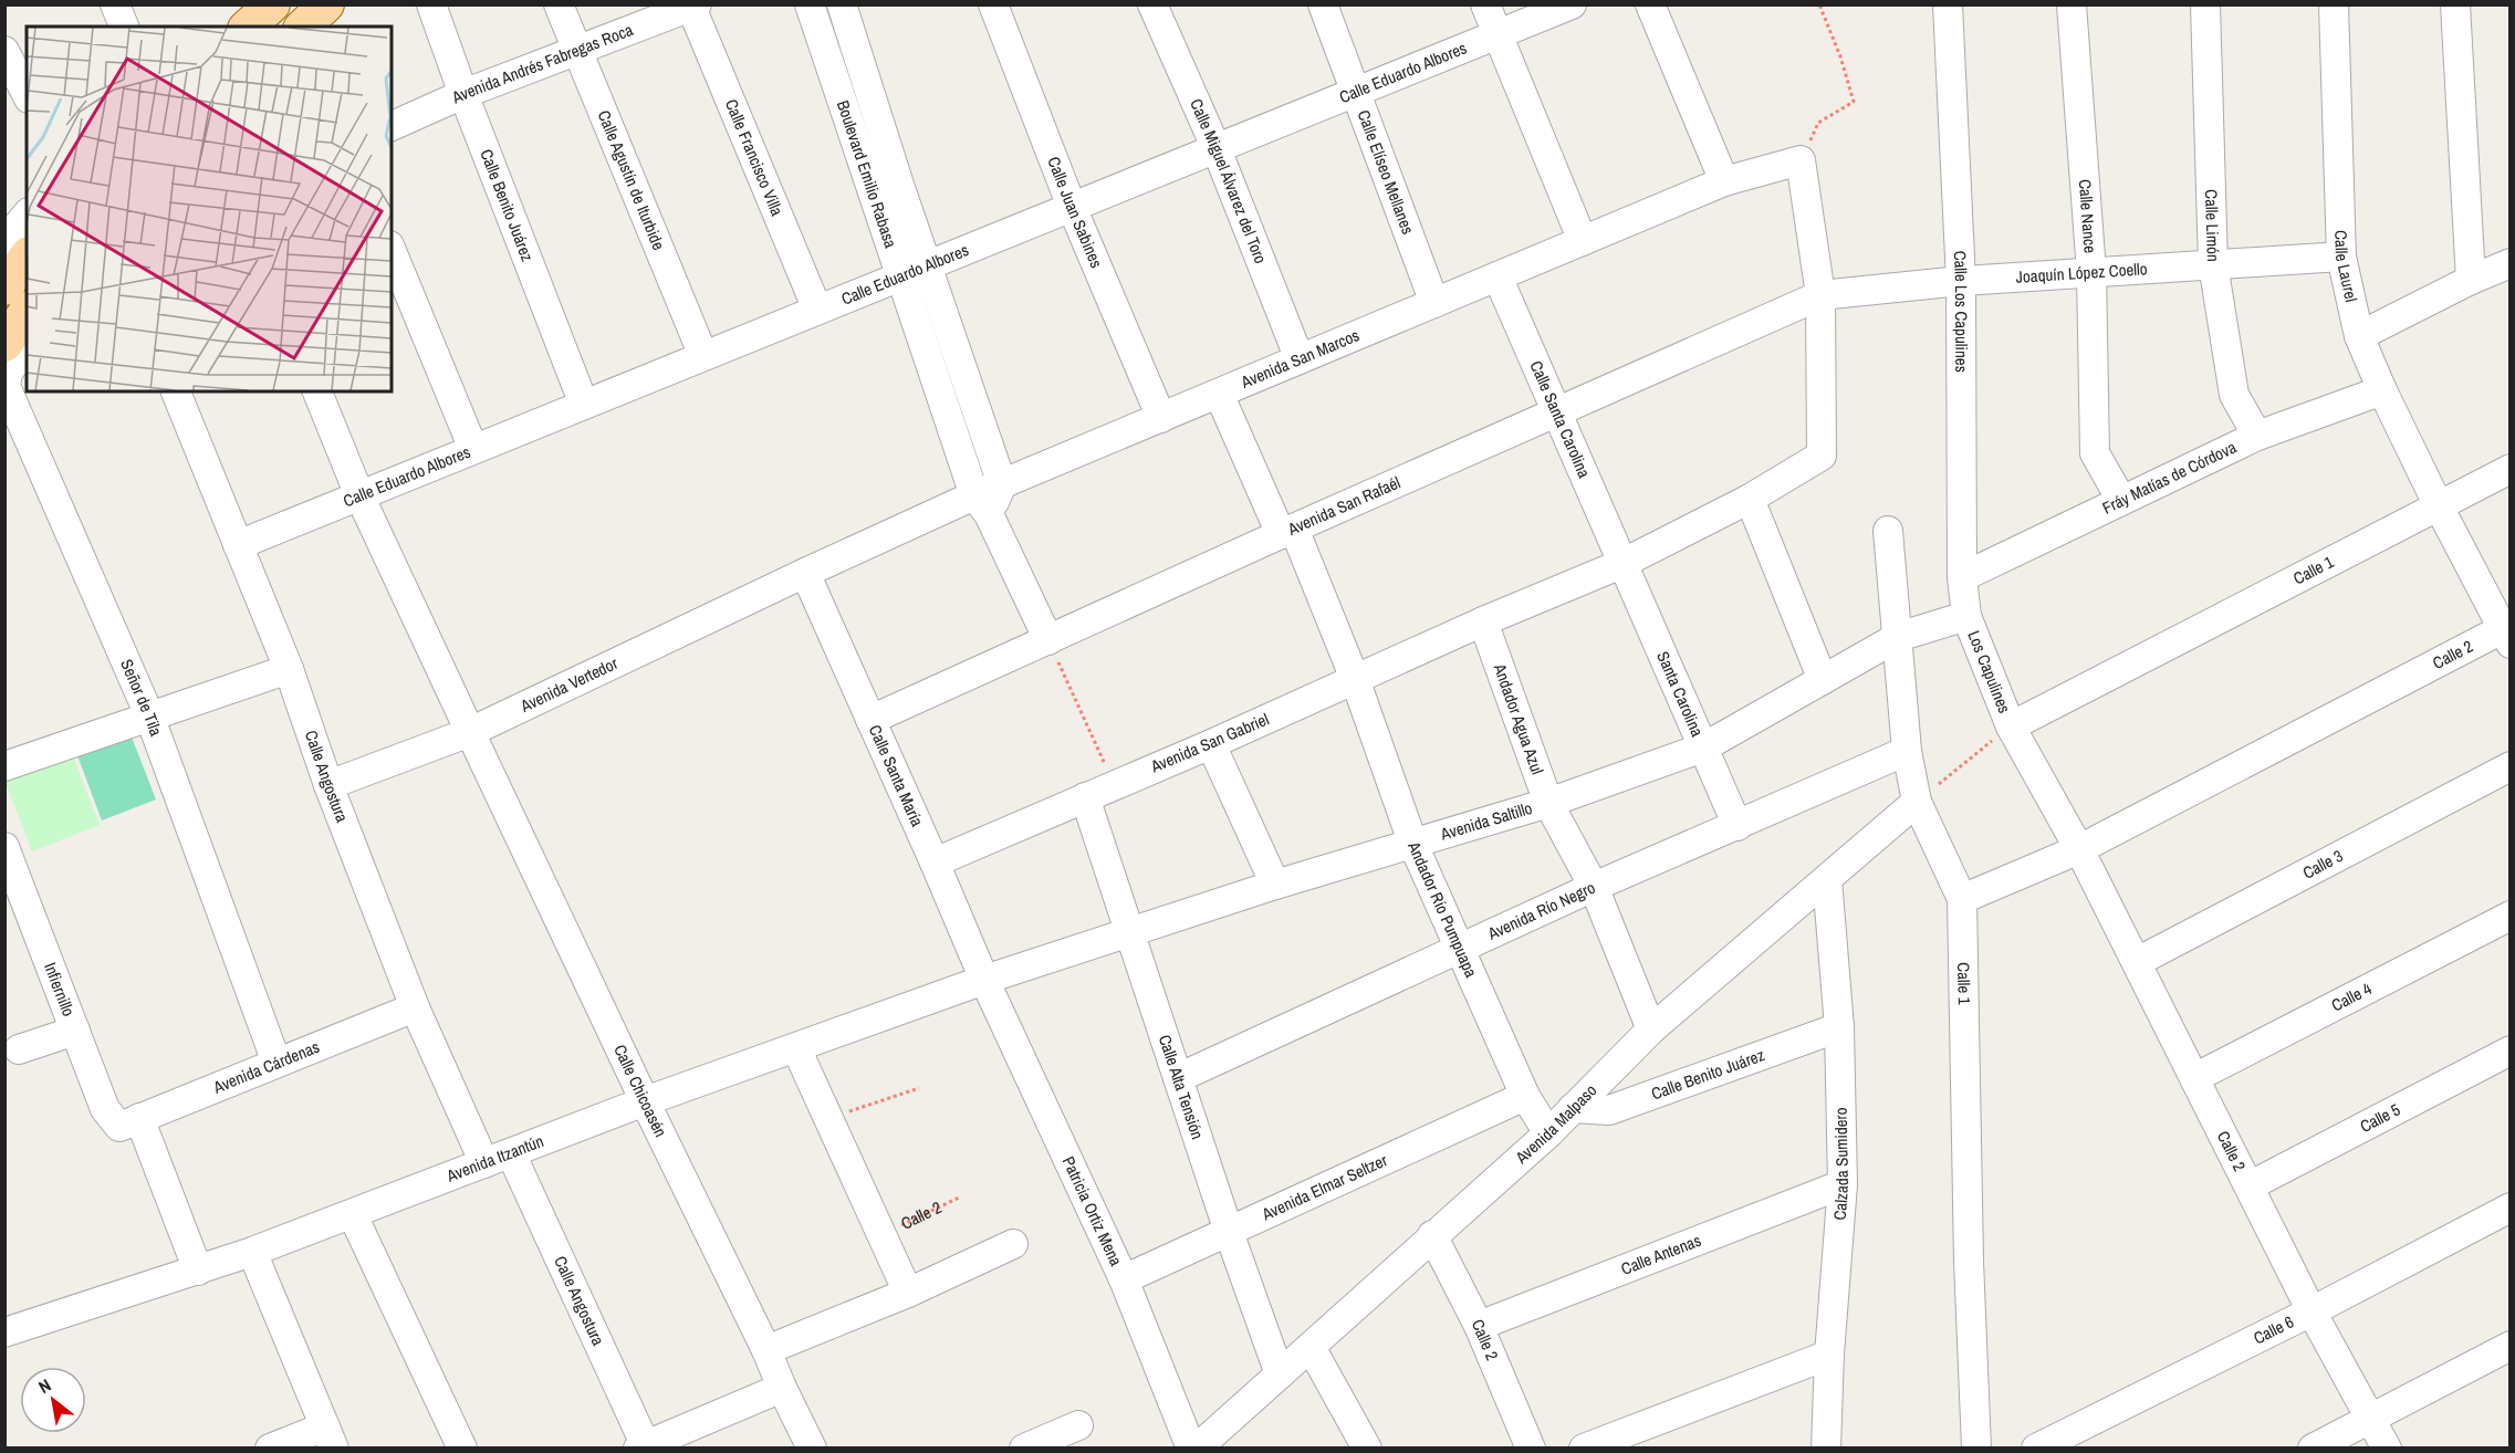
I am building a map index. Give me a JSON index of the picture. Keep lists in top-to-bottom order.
{
  "streets": {
    "street": [
      "Avenida Andrés Fabregas Roca",
      "Calle Eduardo Albores",
      "Calle Francisco Villa",
      "Calle Elíseo Mellanes",
      "Boulevard Emilio Rabasa",
      "Calle Agustín de Iturbide",
      "Calle Miguel Álvarez del Toro",
      "Calle Benito Juárez",
      "Calle Juan Sabines",
      "Calle Nance",
      "Calle Limón",
      "Calle Laurel",
      "Joaquín López Coello",
      "Calle Los Capulines",
      "Avenida San Marcos",
      "Calle Santa Carolina",
      "Fráy Matías de Córdova",
      "Avenida San Rafaél",
      "Calle 1",
      "Calle 2",
      "Los Capulines",
      "Avenida Vertedor",
      "Santa Carolina",
      "Señor de Tila",
      "Andador Agua Azul",
      "Avenida San Gabriel",
      "Calle Santa María",
      "Calle Angostura",
      "Avenida Saltillo",
      "Calle 3",
      "Andador Río Pumpuapa",
      "Avenida Río Negro",
      "Infiernillo",
      "Calle 4",
      "Avenida Cárdenas",
      "Calle Alta Tensión",
      "Calle Chicoasén",
      "Calle 5",
      "Avenida Malpaso",
      "Avenida Itzantún",
      "Calzada Sumidero",
      "Avenida Elmar Seltzer",
      "Patricia Ortiz Mena",
      "Calle Antenas",
      "Calle 6"
    ]
  },
  "crossings": [
    ["Avenida Andrés Fabregas Roca", "Calle Francisco Villa"],
    ["Avenida Andrés Fabregas Roca", "Calle Agustín de Iturbide"],
    ["Avenida Andrés Fabregas Roca", "Calle Benito Juárez"],
    ["Calle Eduardo Albores", "Calle Francisco Villa"],
    ["Calle Eduardo Albores", "Calle Elíseo Mellanes"],
    ["Calle Eduardo Albores", "Boulevard Emilio Rabasa"],
    ["Calle Eduardo Albores", "Calle Agustín de Iturbide"],
    ["Calle Eduardo Albores", "Calle Miguel Álvarez del Toro"],
    ["Calle Eduardo Albores", "Calle Benito Juárez"],
    ["Calle Eduardo Albores", "Calle Juan Sabines"],
    ["Calle Eduardo Albores", "Calle Angostura"],
    ["Calle Eduardo Albores", "Calle Chicoasén"],
    ["Calle Elíseo Mellanes", "Avenida San Marcos"],
    ["Boulevard Emilio Rabasa", "Avenida San Marcos"],
    ["Boulevard Emilio Rabasa", "Avenida San Rafaél"],
    ["Calle Miguel Álvarez del Toro", "Avenida San Marcos"],
    ["Calle Benito Juárez", "Avenida Malpaso"],
    ["Calle Benito Juárez", "Calzada Sumidero"],
    ["Calle Juan Sabines", "Avenida San Marcos"],
    ["Calle Nance", "Joaquín López Coello"],
    ["Calle Nance", "Fráy Matías de Córdova"],
    ["Calle Limón", "Joaquín López Coello"],
    ["Calle Limón", "Fráy Matías de Córdova"],
    ["Calle Laurel", "Joaquín López Coello"],
    ["Calle Laurel", "Fráy Matías de Córdova"],
    ["Calle Laurel", "Calle 1"],
    ["Joaquín López Coello", "Calle Los Capulines"],
    ["Joaquín López Coello", "Avenida San Rafaél"],
    ["Calle Los Capulines", "Fráy Matías de Córdova"],
    ["Calle Los Capulines", "Los Capulines"],
    ["Calle Los Capulines", "Avenida Saltillo"],
    ["Avenida San Marcos", "Calle Santa Carolina"],
    ["Avenida San Marcos", "Avenida Vertedor"],
    ["Avenida San Marcos", "Calle Santa María"],
    ["Avenida San Marcos", "Andador Río Pumpuapa"],
    ["Calle Santa Carolina", "Avenida San Rafaél"],
    ["Calle Santa Carolina", "Santa Carolina"],
    ["Avenida San Rafaél", "Calle Santa María"],
    ["Avenida San Rafaél", "Andador Río Pumpuapa"],
    ["Calle 1", "Calle 2"],
    ["Calle 1", "Los Capulines"],
    ["Calle 1", "Avenida Saltillo"],
    ["Calle 1", "Avenida Río Negro"],
    ["Calle 1", "Avenida Malpaso"],
    ["Calle 2", "Los Capulines"],
    ["Calle 2", "Calle 3"],
    ["Calle 2", "Calle 4"],
    ["Calle 2", "Calle 5"],
    ["Calle 2", "Avenida Malpaso"],
    ["Calle 2", "Calle Antenas"],
    ["Calle 2", "Calle 6"],
    ["Los Capulines", "Avenida Saltillo"],
    ["Avenida Vertedor", "Calle Santa María"],
    ["Avenida Vertedor", "Calle Angostura"],
    ["Avenida Vertedor", "Calle Chicoasén"],
    ["Santa Carolina", "Avenida Saltillo"],
    ["Santa Carolina", "Avenida Río Negro"],
    ["Señor de Tila", "Avenida Cárdenas"],
    ["Andador Agua Azul", "Avenida San Gabriel"],
    ["Andador Agua Azul", "Avenida Saltillo"],
    ["Andador Agua Azul", "Avenida Río Negro"],
    ["Andador Agua Azul", "Avenida Malpaso"],
    ["Avenida San Gabriel", "Calle Santa María"],
    ["Avenida San Gabriel", "Andador Río Pumpuapa"],
    ["Avenida San Gabriel", "Calle Alta Tensión"],
    ["Calle Santa María", "Avenida Saltillo"],
    ["Calle Santa María", "Avenida Itzantún"],
    ["Calle Santa María", "Patricia Ortiz Mena"],
    ["Calle Angostura", "Avenida Cárdenas"],
    ["Calle Angostura", "Avenida Itzantún"],
    ["Avenida Saltillo", "Andador Río Pumpuapa"],
    ["Avenida Saltillo", "Calle Alta Tensión"],
    ["Avenida Saltillo", "Avenida Itzantún"],
    ["Avenida Saltillo", "Patricia Ortiz Mena"],
    ["Andador Río Pumpuapa", "Avenida Río Negro"],
    ["Andador Río Pumpuapa", "Avenida Malpaso"],
    ["Andador Río Pumpuapa", "Avenida Elmar Seltzer"],
    ["Avenida Río Negro", "Calle Alta Tensión"],
    ["Infiernillo", "Avenida Cárdenas"],
    ["Infiernillo", "Avenida Itzantún"],
    ["Calle Alta Tensión", "Avenida Malpaso"],
    ["Calle Alta Tensión", "Avenida Elmar Seltzer"],
    ["Calle Chicoasén", "Avenida Itzantún"],
    ["Avenida Malpaso", "Calzada Sumidero"],
    ["Avenida Itzantún", "Patricia Ortiz Mena"],
    ["Calzada Sumidero", "Calle Antenas"],
    ["Avenida Elmar Seltzer", "Patricia Ortiz Mena"]
  ],
  "north": "top left"
}
